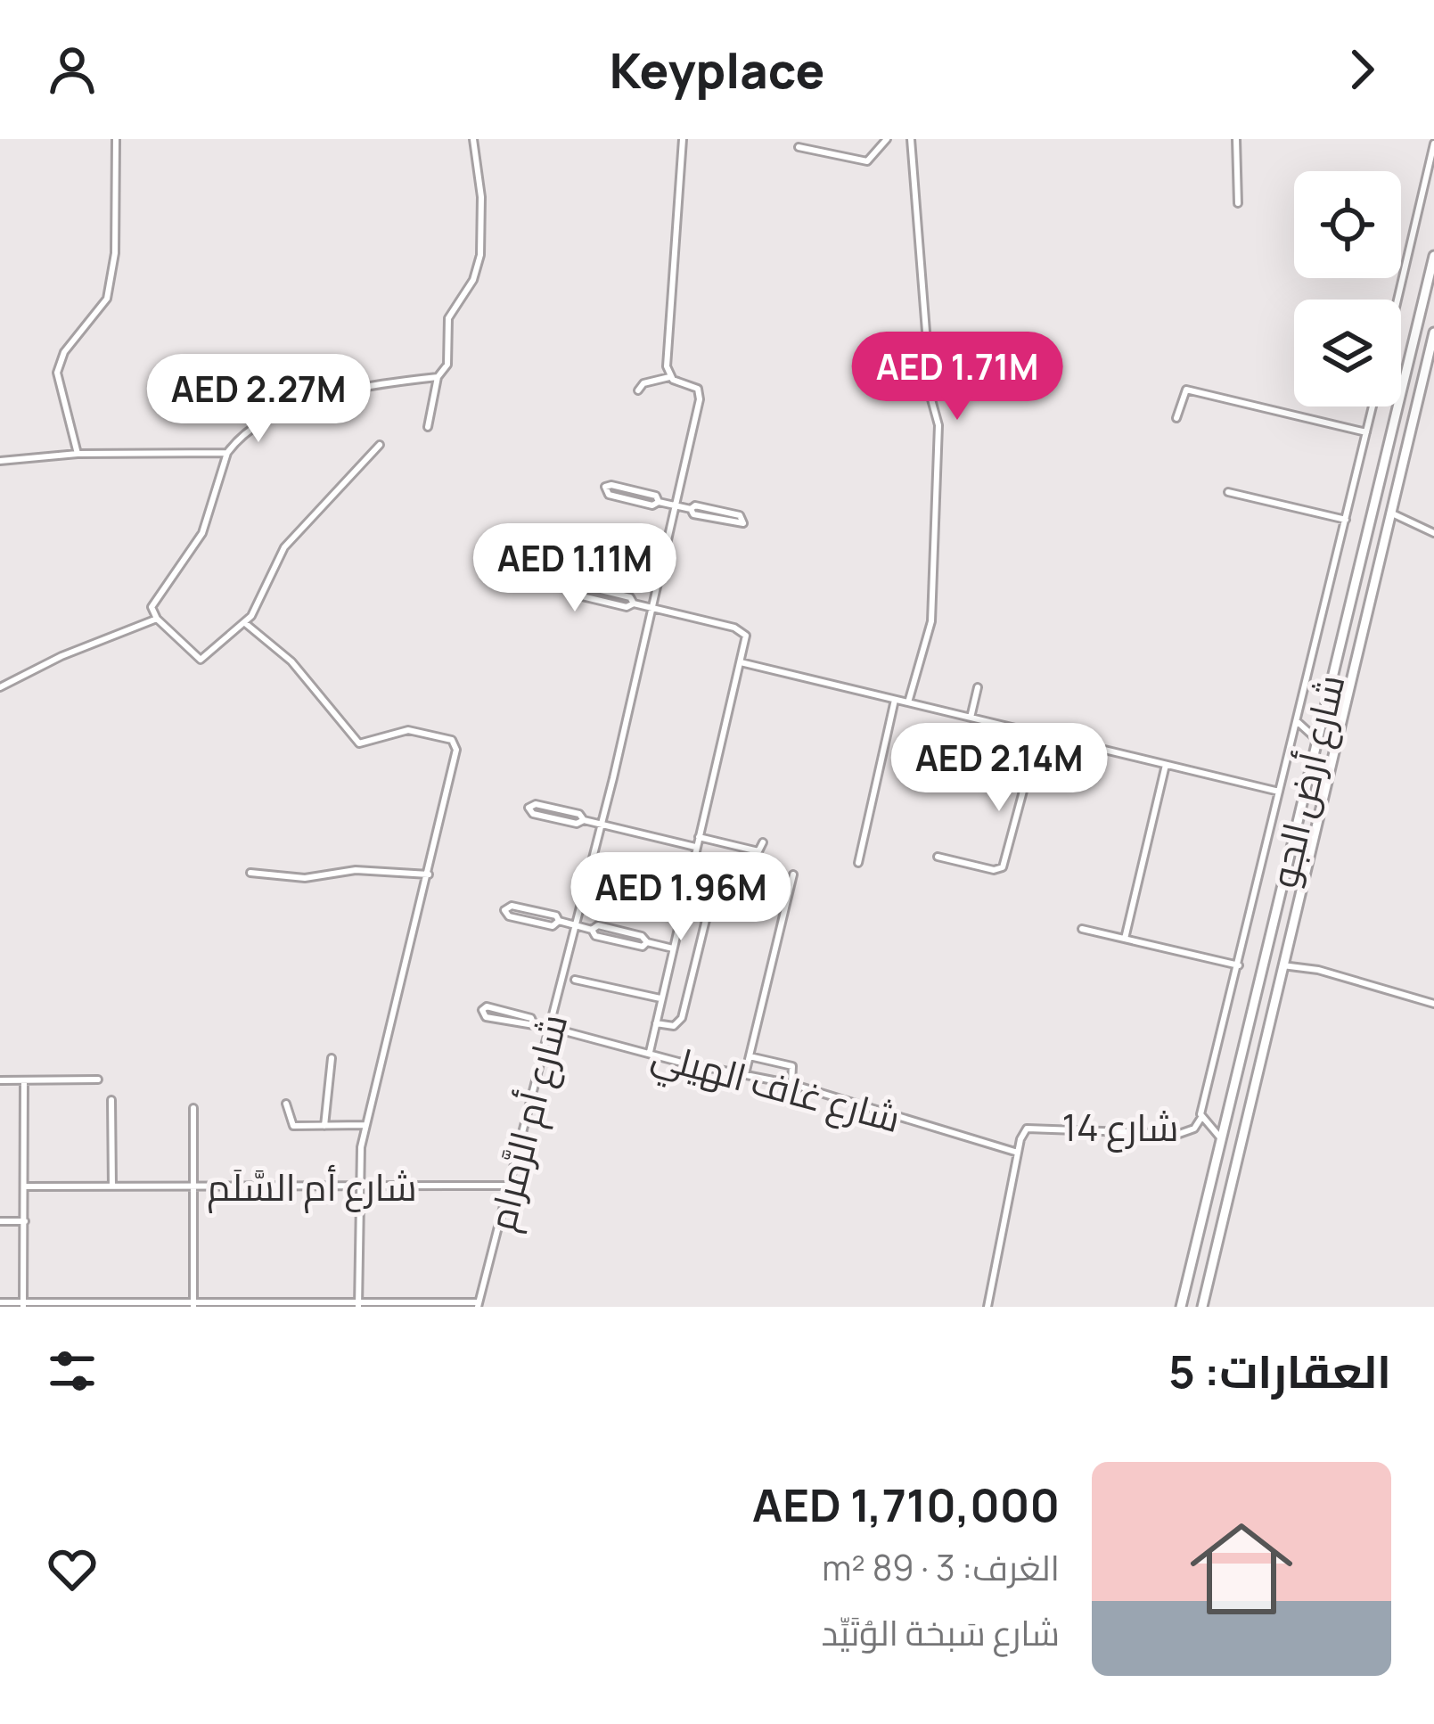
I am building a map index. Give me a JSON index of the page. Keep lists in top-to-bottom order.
{
  "streets": {
    "main road": ["شارع أرض الجو"],
    "street": [
      "شارع غاف الهيلي",
      "شارع أم الرَّمرام",
      "شارع 14",
      "شارع أم السَّلَم"
    ]
  },
  "crossings": [
    ["شارع غاف الهيلي", "شارع أم الرَّمرام"],
    ["شارع غاف الهيلي", "شارع 14"],
    ["شارع أم الرَّمرام", "شارع أم السَّلَم"]
  ],
  "page": {
    "header": "Keyplace",
    "price": [
      "AED 1.71M",
      "AED 2.27M",
      "AED 1.11M",
      "AED 2.14M",
      "AED 1.96M"
    ],
    "heading": "العقارات: 5",
    "list": [
      {
        "name": "AED 1,710,000",
        "note": "الغرف: 3 · 89 m² · شارع سَبخة الوُتَيِّد"
      }
    ]
  }
}
